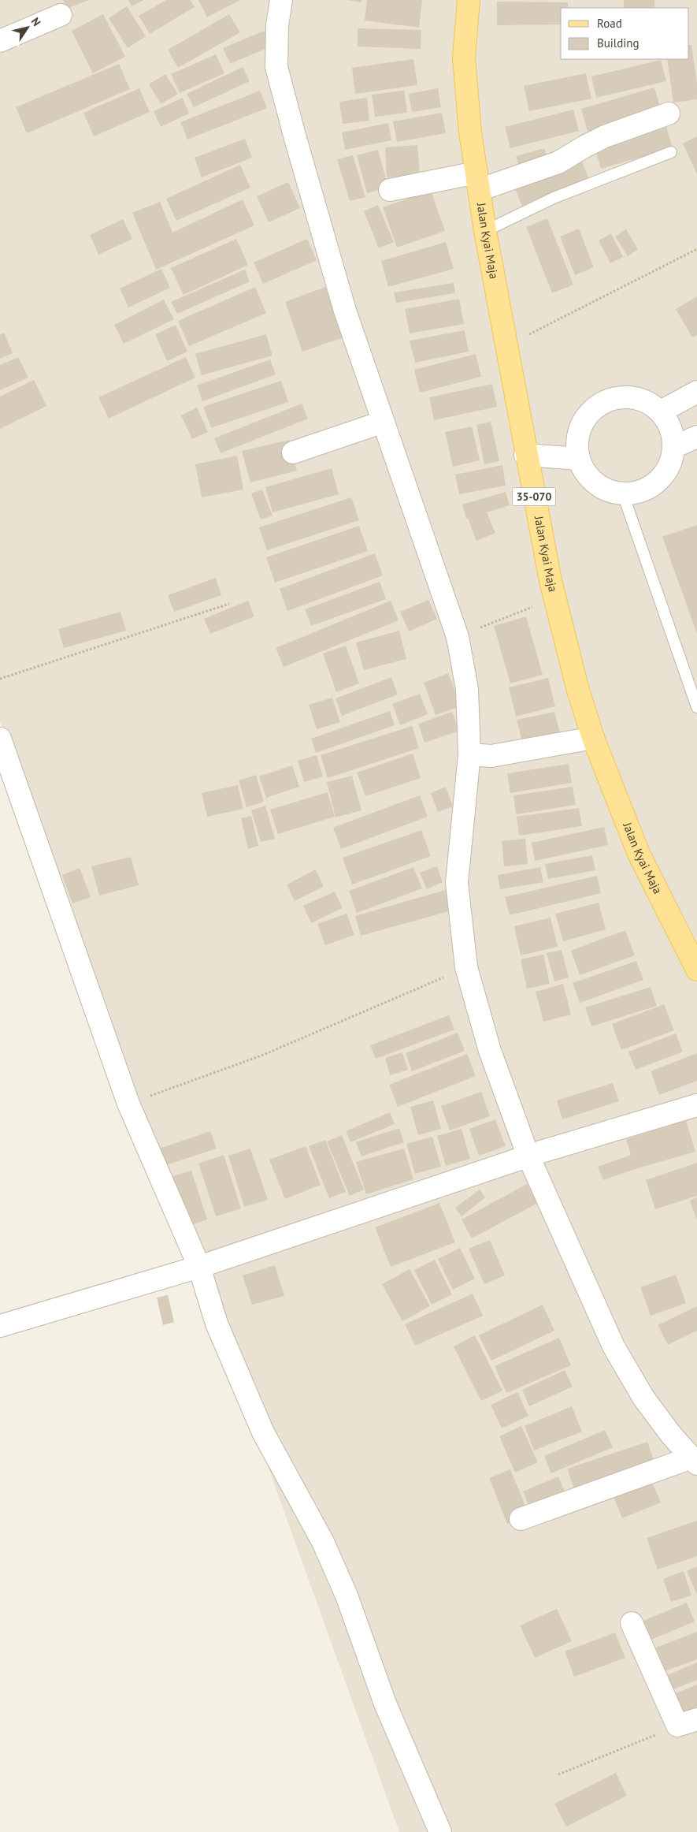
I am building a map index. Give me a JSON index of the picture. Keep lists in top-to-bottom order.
{
  "streets": {
    "main road": ["Jalan Kyai Maja", "35-070"]
  },
  "legend": ["Road", "Building"],
  "north": "top right"
}
